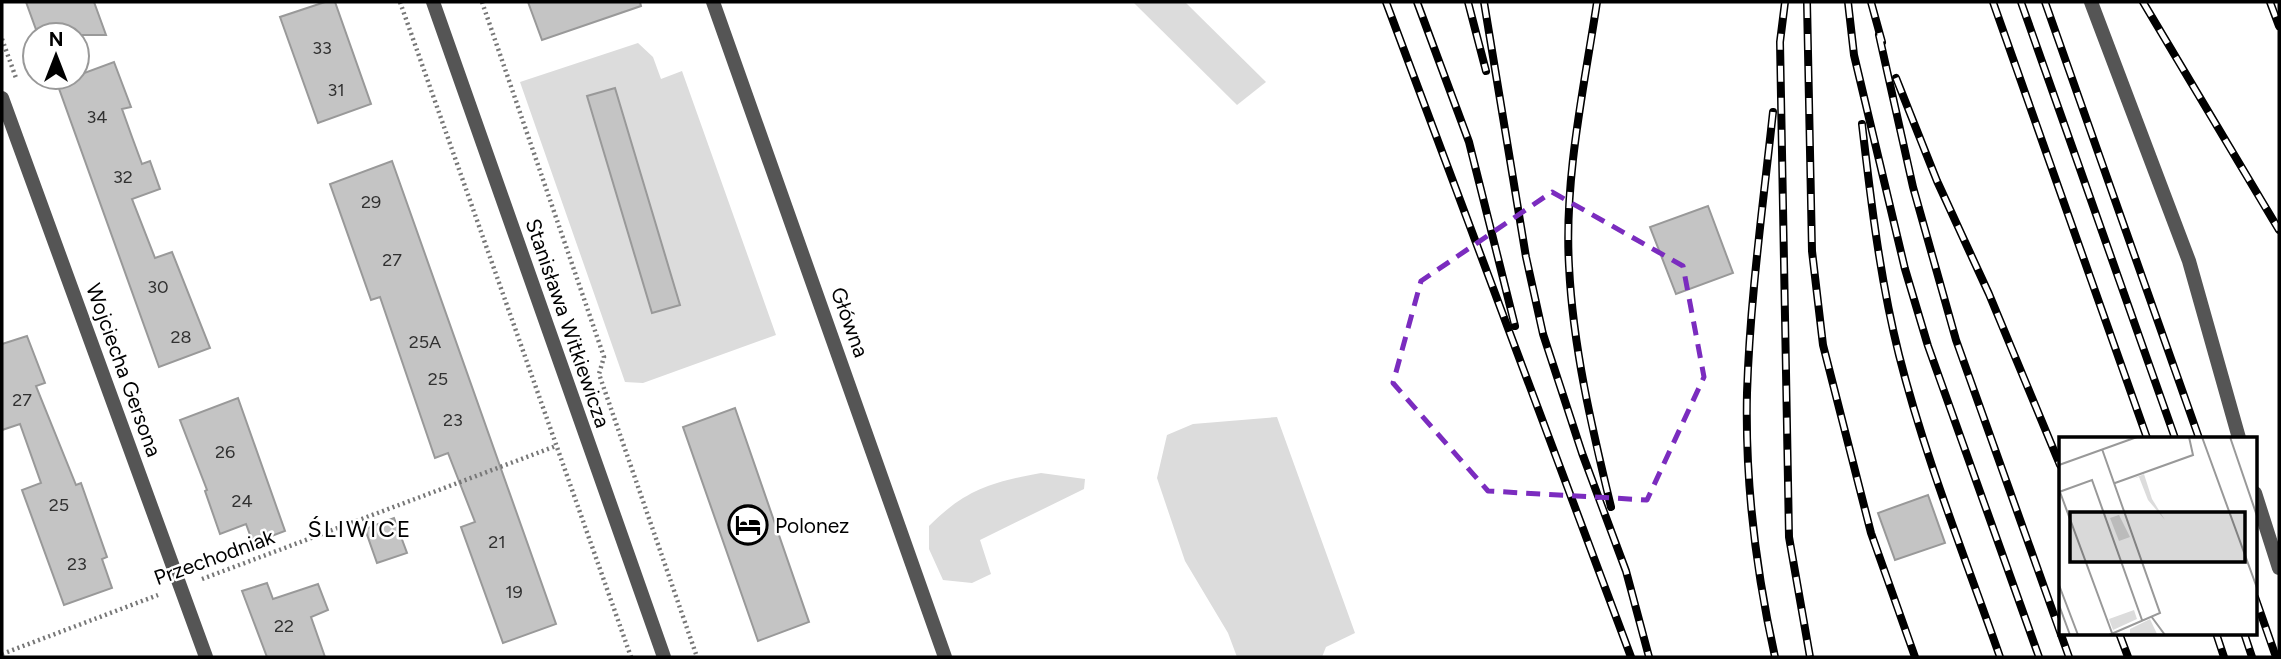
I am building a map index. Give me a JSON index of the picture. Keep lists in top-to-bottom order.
{
  "streets": {
    "street": ["Główna", "Stanisława Witkiewicza", "Wojciecha Gersona"],
    "path": ["Przechodniak"]
  },
  "crossings": [
    ["Wojciecha Gersona", "Przechodniak"]
  ],
  "districts": ["ŚLIWICE"],
  "places": {
    "hotel": ["Polonez"]
  },
  "house_numbers": [
    "33",
    "31",
    "34",
    "32",
    "29",
    "27",
    "30",
    "28",
    "25A",
    "25",
    "27",
    "23",
    "26",
    "24",
    "25",
    "21",
    "23",
    "19",
    "22"
  ],
  "north": "top"
}
